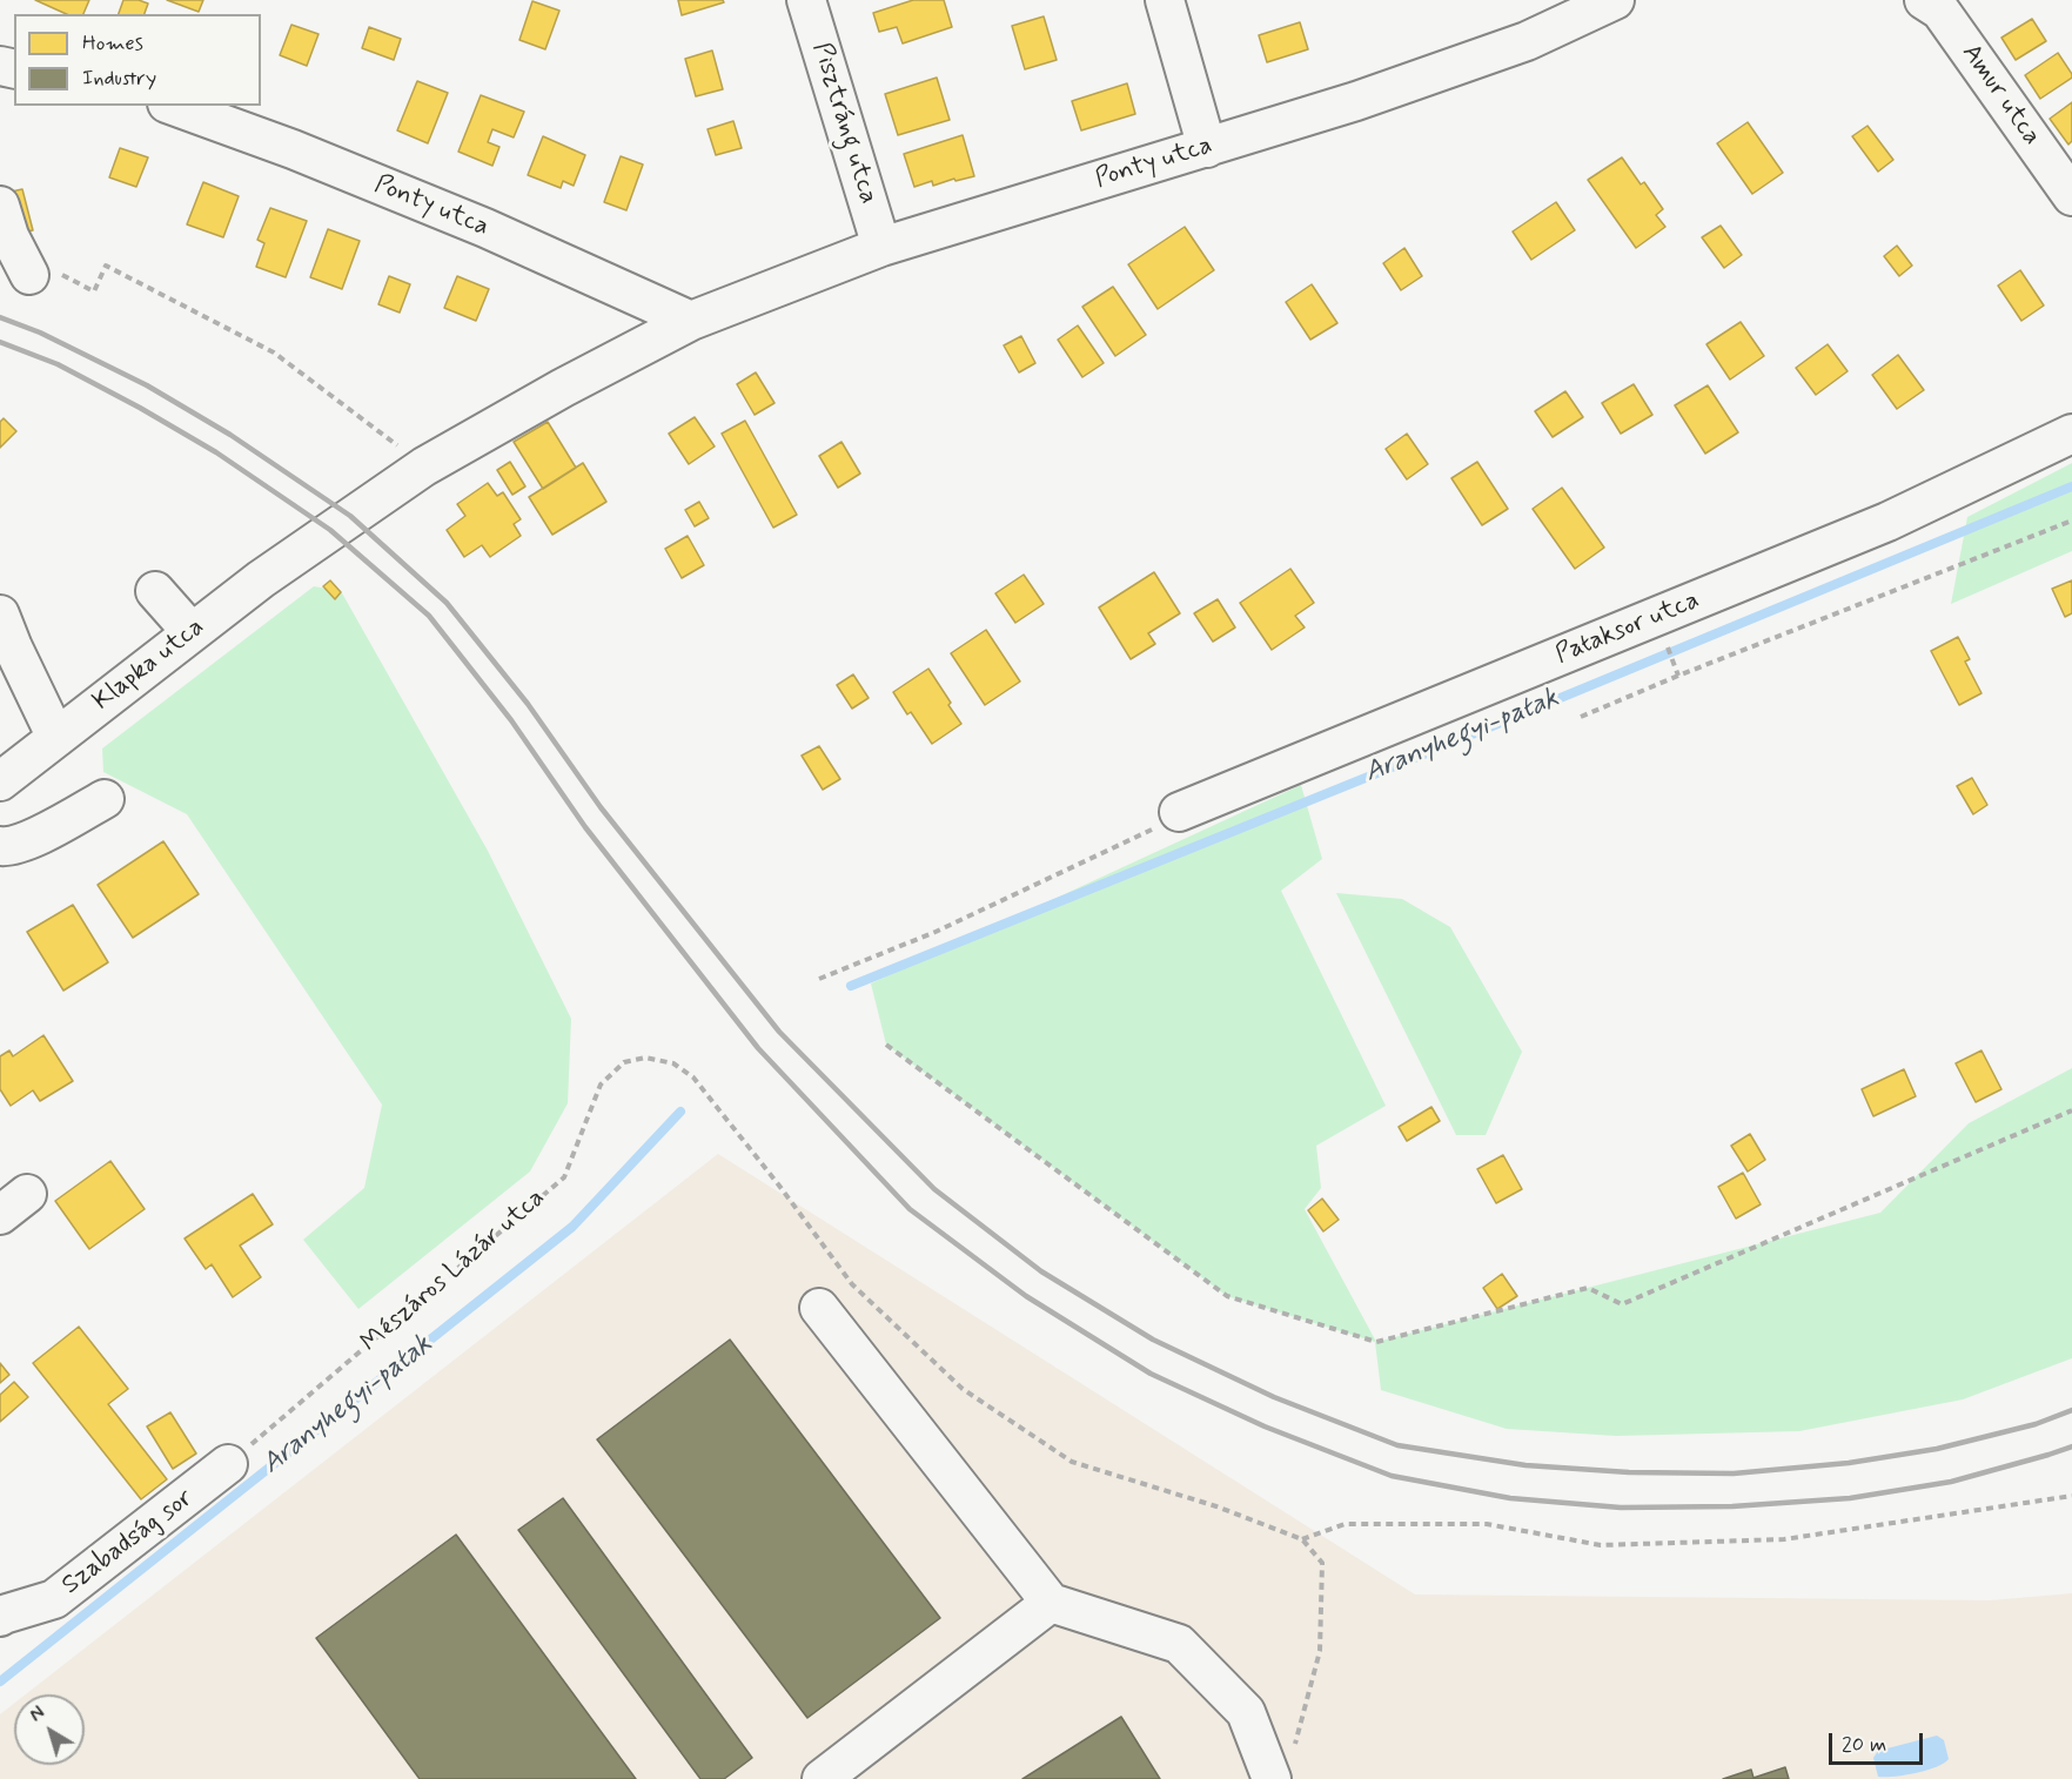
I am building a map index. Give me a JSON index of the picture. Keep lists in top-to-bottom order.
{
  "streets": {
    "street": [
      "Amur utca",
      "Pisztráng utca",
      "Ponty utca",
      "Pataksor utca",
      "Klapka utca",
      "Szabadság sor"
    ],
    "path": ["Mészáros Lázár utca"]
  },
  "crossings": [
    ["Pisztráng utca", "Ponty utca"],
    ["Ponty utca", "Klapka utca"],
    ["Mészáros Lázár utca", "Szabadság sor"]
  ],
  "water": ["Aranyhegyi-patak"],
  "legend": ["Homes", "Industry"],
  "scale_bar": "20 m",
  "north": "top left"
}
